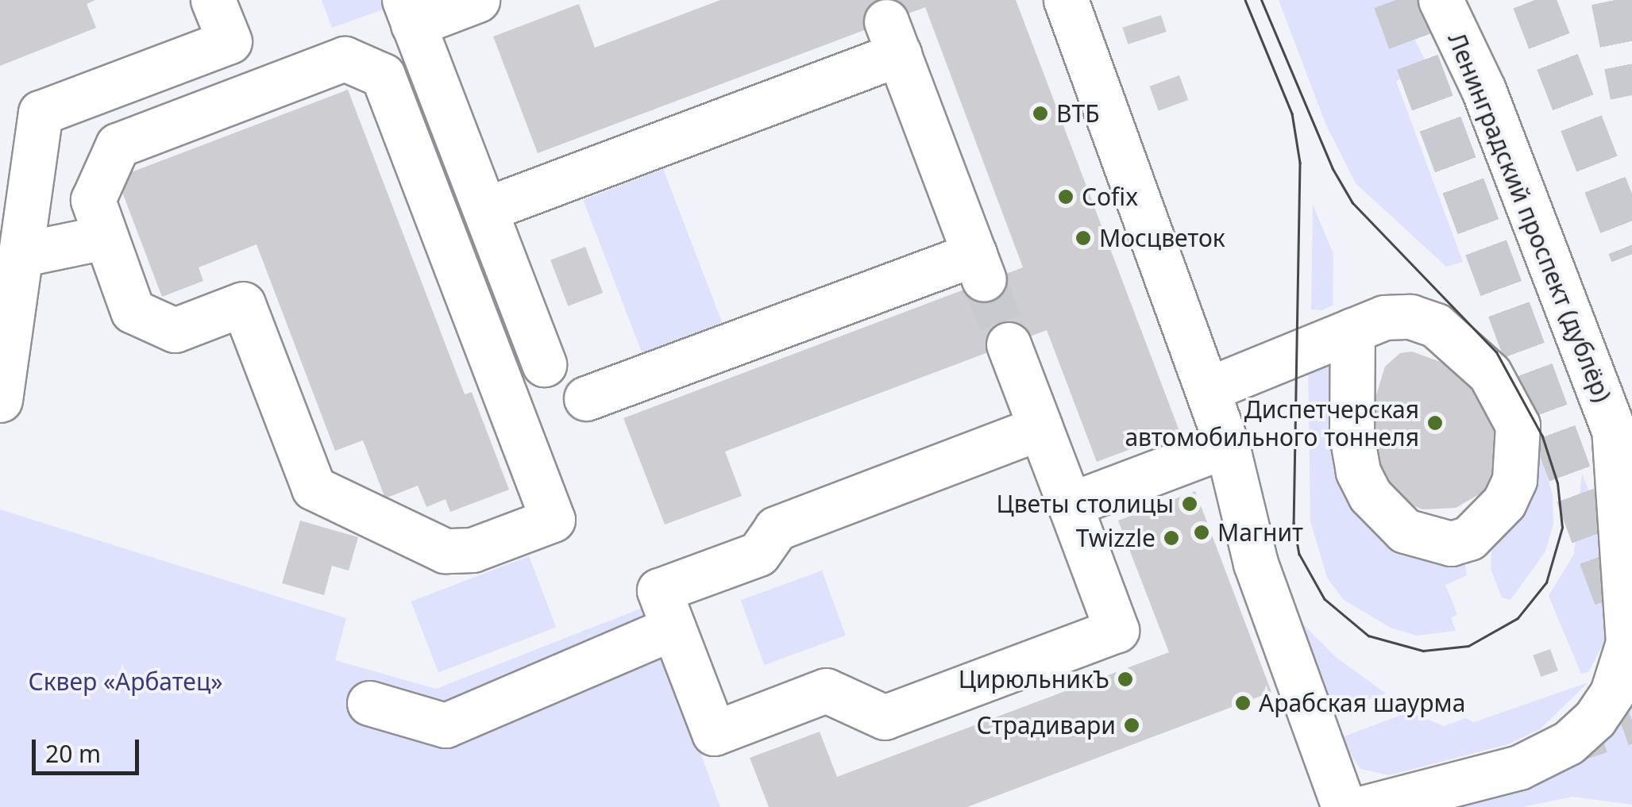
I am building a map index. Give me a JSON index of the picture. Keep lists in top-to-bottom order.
{
  "streets": {
    "main road": ["Ленинградский проспект (дублёр)"]
  },
  "parks": ["Сквер «Арбатец»"],
  "places": [
    "ВТБ",
    "Cofix",
    "Мосцветок",
    "Диспетчерская автомобильного тоннеля",
    "Цветы столицы",
    "Магнит",
    "Twizzle",
    "ЦирюльникЪ",
    "Арабская шаурма",
    "Страдивари"
  ],
  "scale_bar": "20 m"
}
